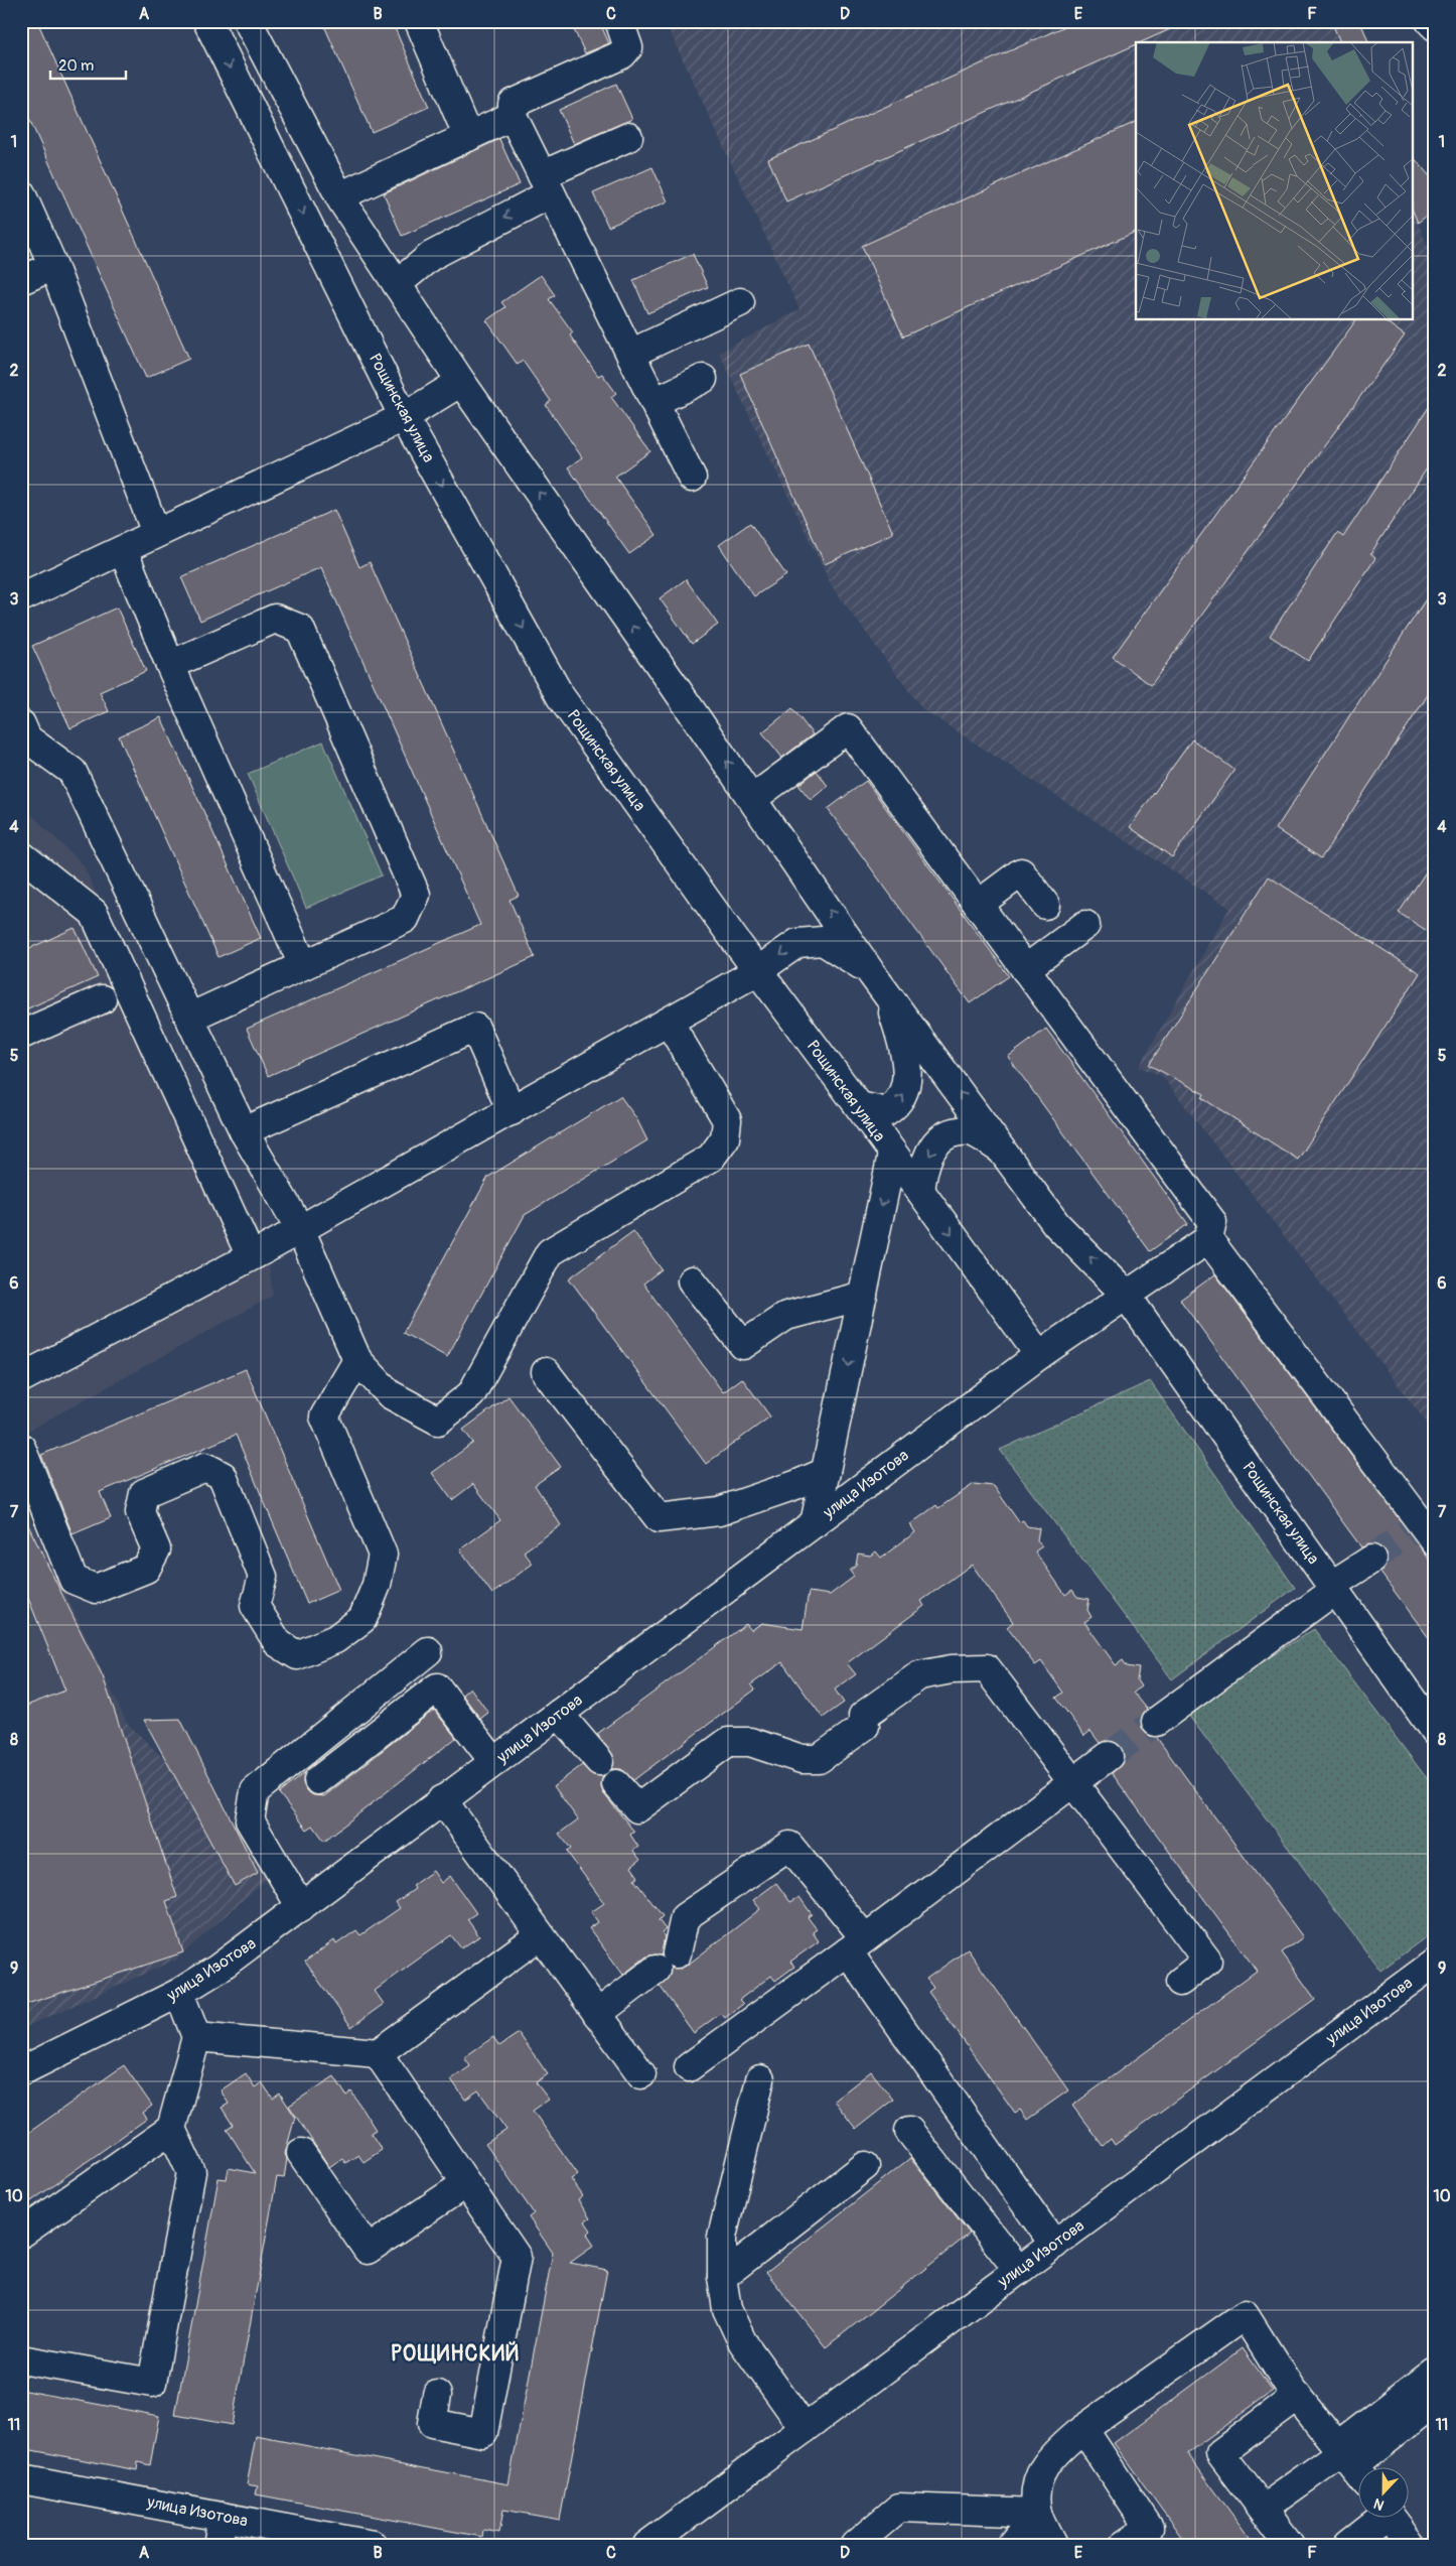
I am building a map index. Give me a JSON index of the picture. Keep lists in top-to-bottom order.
{
  "streets": {
    "street": ["Рощинская улица", "улица Изотова"]
  },
  "crossings": [
    ["Рощинская улица", "улица Изотова"]
  ],
  "districts": ["РОЩИНСКИЙ"],
  "scale_bar": "20 m",
  "north": "bottom",
  "grid": {
    "columns": [
      "A",
      "B",
      "C",
      "D",
      "E",
      "F"
    ],
    "rows": [
      "1",
      "2",
      "3",
      "4",
      "5",
      "6",
      "7",
      "8",
      "9",
      "10",
      "11"
    ]
  }
}
